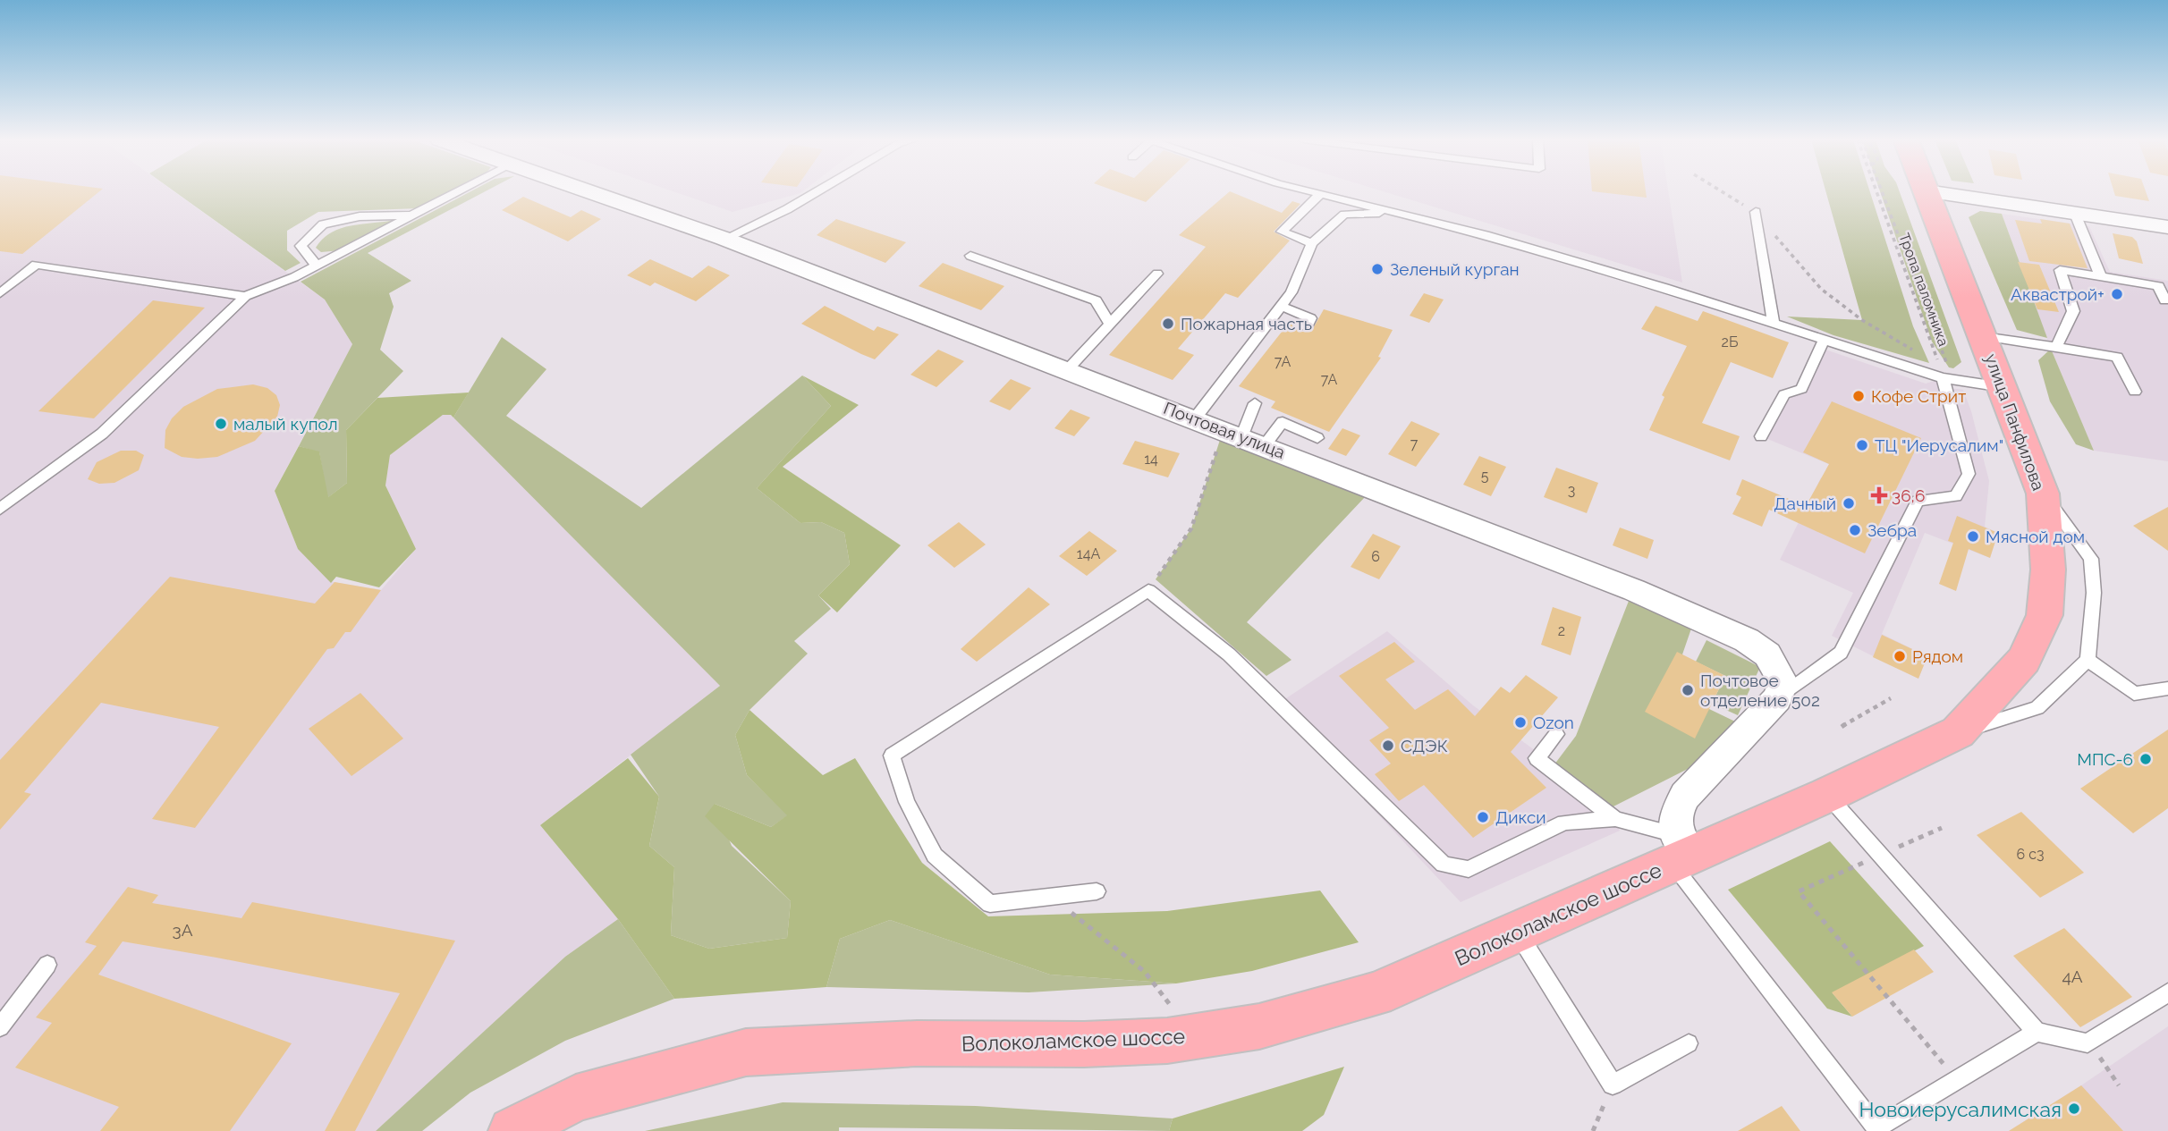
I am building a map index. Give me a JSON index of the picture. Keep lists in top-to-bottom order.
{
  "streets": {
    "main road": ["улица Панфилова", "Волоколамское шоссе"],
    "street": ["Почтовая улица"],
    "path": ["Тропа паломника"]
  },
  "crossings": [
    ["улица Панфилова", "Волоколамское шоссе"]
  ],
  "places": {
    "other": [
      "Зеленый курган",
      "Аквастрой+",
      "Пожарная часть",
      "Кофе Стрит",
      "малый купол",
      "ТЦ \"Иерусалим\"",
      "Дачный",
      "Зебра",
      "Мясной дом",
      "Рядом",
      "Почтовое отделение 502",
      "Ozon",
      "СДЭК",
      "МПС-6",
      "Дикси",
      "Новоиерусалимская"
    ],
    "health": ["36,6"]
  },
  "house_numbers": [
    "2Б",
    "7А",
    "7А",
    "7",
    "14",
    "5",
    "3",
    "14А",
    "6",
    "2",
    "6 с3",
    "3А",
    "4А"
  ]
}
